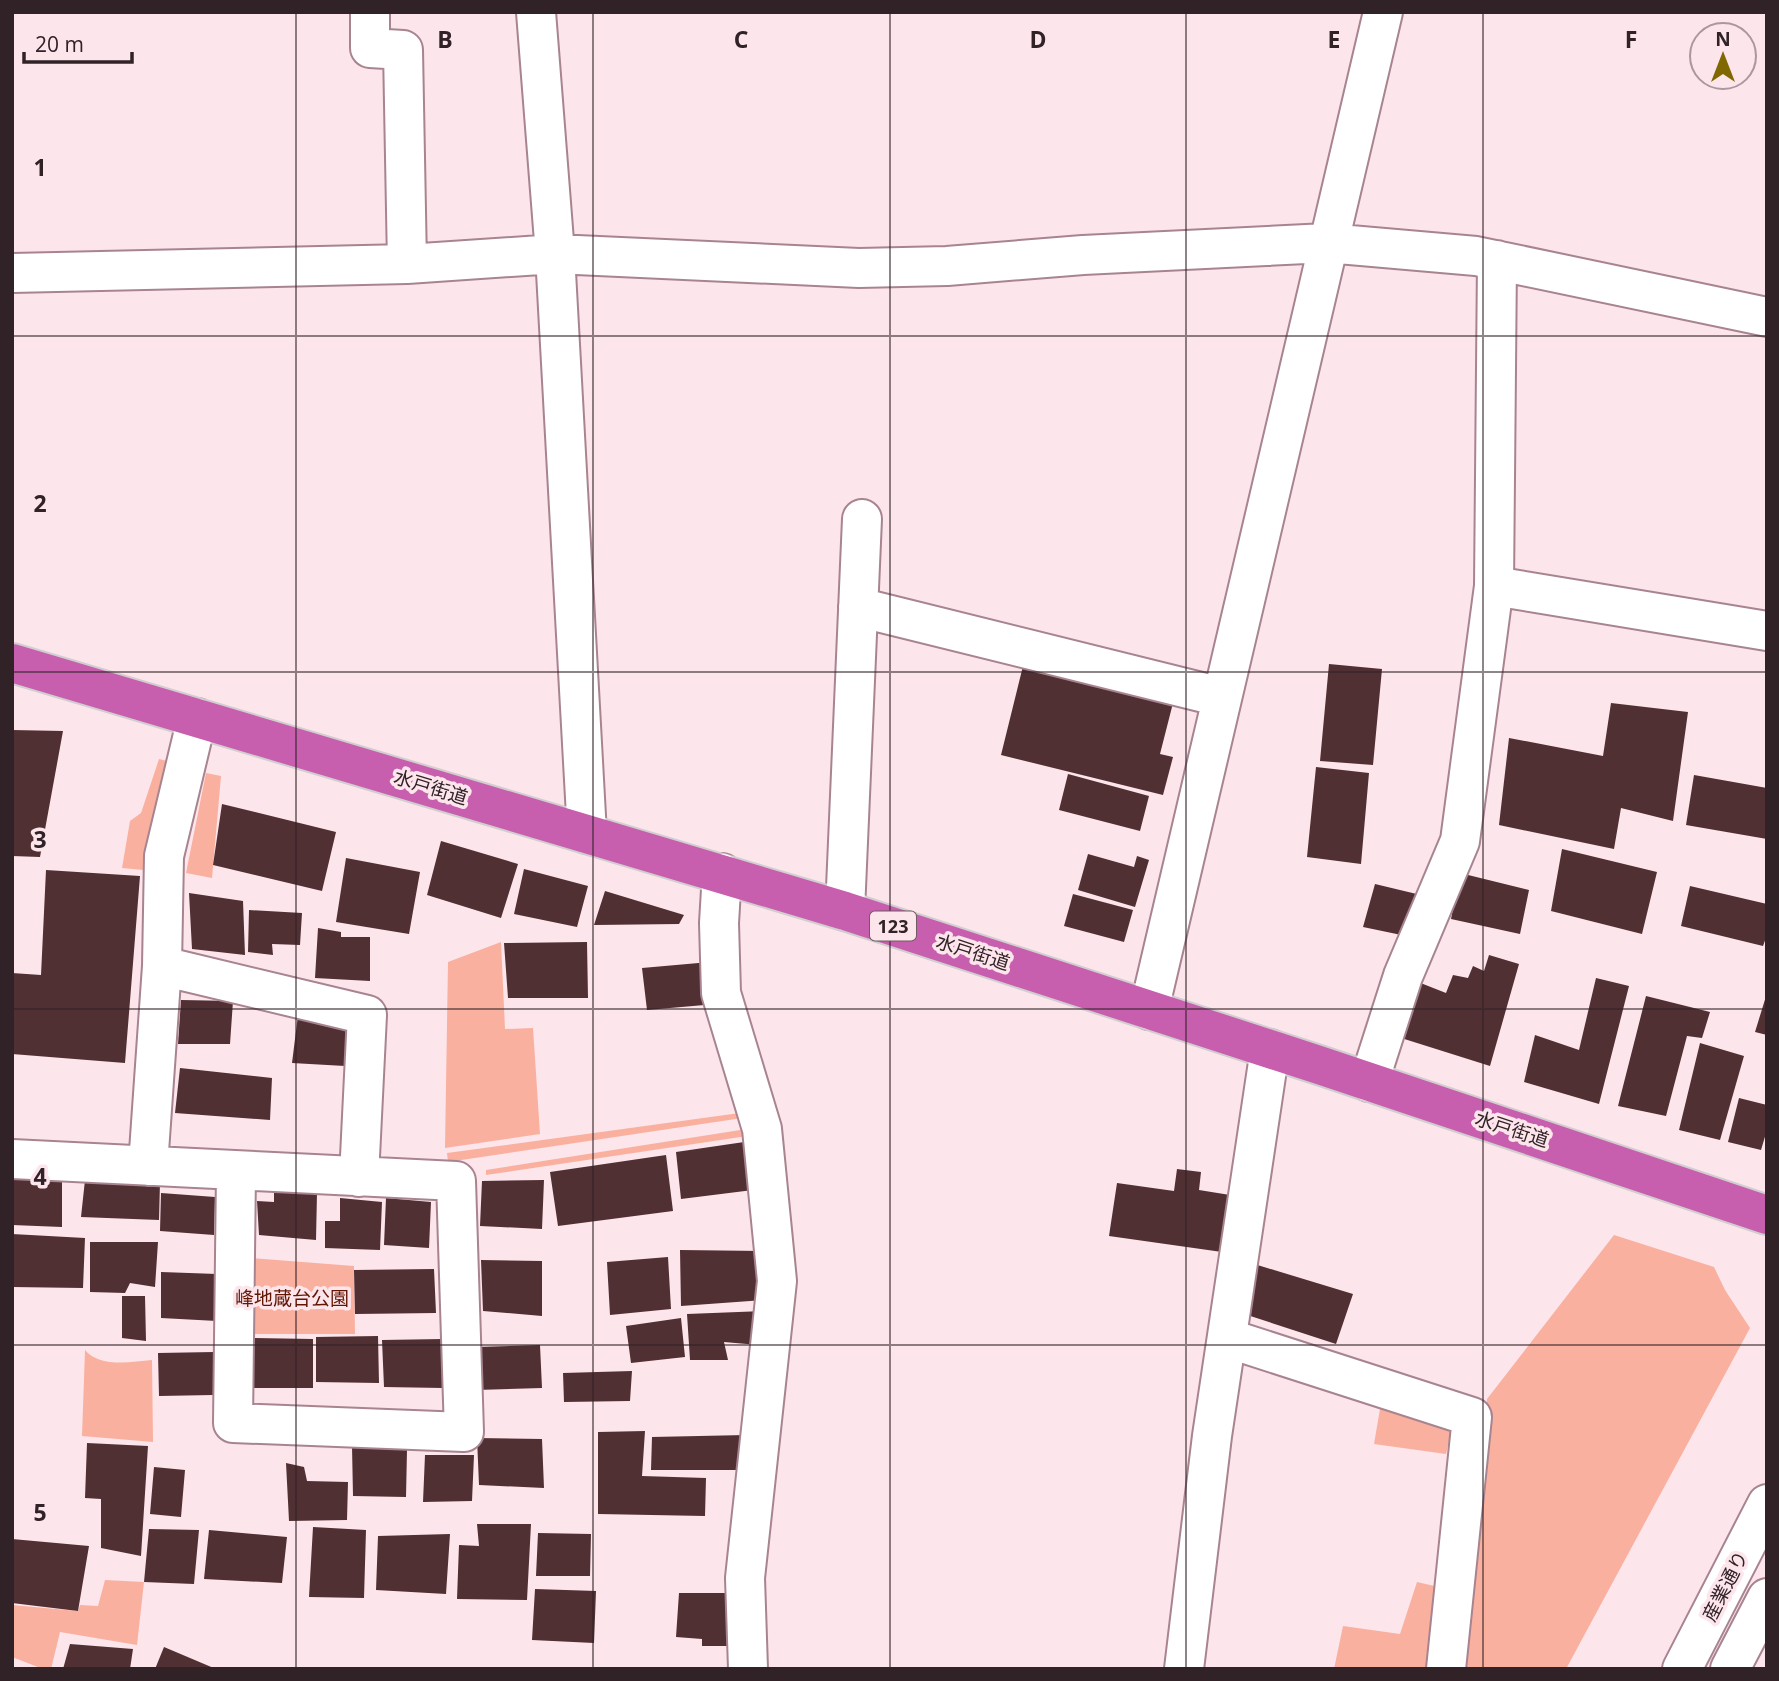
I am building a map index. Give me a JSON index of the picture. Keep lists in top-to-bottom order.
{
  "streets": {
    "highway": ["水戸街道", "123"],
    "street": ["産業通り"]
  },
  "parks": ["峰地蔵台公園"],
  "scale_bar": "20 m",
  "north": "top",
  "grid": {
    "columns": [
      "B",
      "C",
      "D",
      "E",
      "F"
    ],
    "rows": [
      "1",
      "2",
      "3",
      "4",
      "5"
    ]
  }
}
